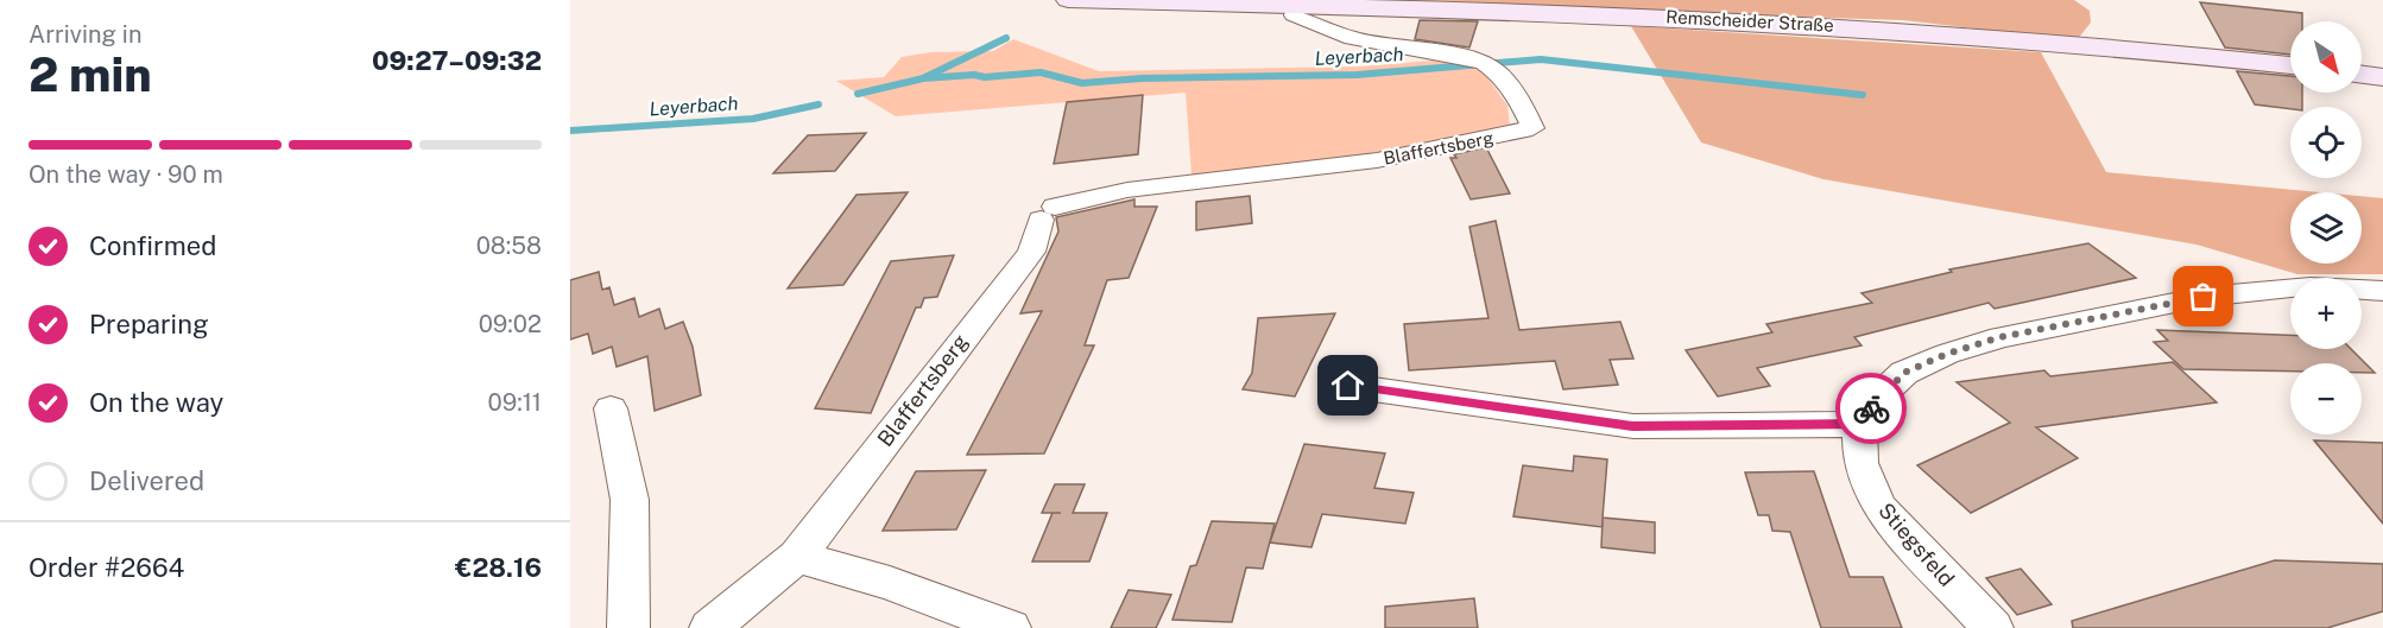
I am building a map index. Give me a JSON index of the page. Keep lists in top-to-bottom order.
{
  "streets": {
    "main road": ["Remscheider Straße"],
    "street": ["Blaffertsberg", "Stiegsfeld"]
  },
  "crossings": [
    ["Remscheider Straße", "Blaffertsberg"]
  ],
  "water": ["Leyerbach"],
  "north": "bottom right",
  "page": {
    "heading": ["2 min", "Arriving in", "09:27–09:32"],
    "panel": ["Order #2664", "€28.16"],
    "map_buttons": ["+", "−"],
    "bar": "On the way · 90 m",
    "list": [
      ["Confirmed", "08:58"],
      ["Preparing", "09:02"],
      ["On the way", "09:11"],
      "Delivered"
    ]
  }
}
